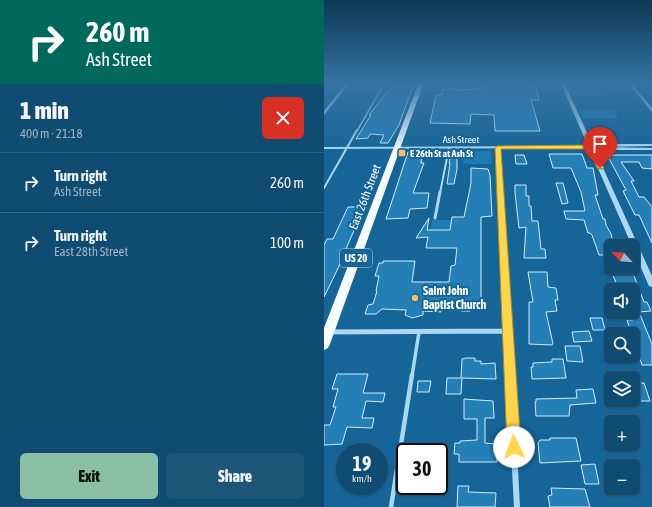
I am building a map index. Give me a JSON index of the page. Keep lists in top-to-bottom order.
{
  "streets": {
    "main road": ["East 26th Street", "US 20"],
    "street": ["Ash Street"]
  },
  "crossings": [
    ["Ash Street", "East 26th Street"]
  ],
  "places": {
    "transit": ["E 26th St at Ash St"],
    "other": ["Saint John Baptist Church"]
  },
  "north": "top left",
  "page": {
    "turn": ["260 m", "Ash Street"],
    "heading": ["1 min", "400 m · 21:18"],
    "list": [
      {
        "name": "Turn right",
        "note": "Ash Street",
        "value": "260 m"
      },
      {
        "name": "Turn right",
        "note": "East 28th Street",
        "value": "100 m"
      }
    ],
    "map_buttons": ["+", "−"],
    "speed": "19 km/h",
    "limit": "30",
    "buttons": ["Exit", "Share"]
  }
}
